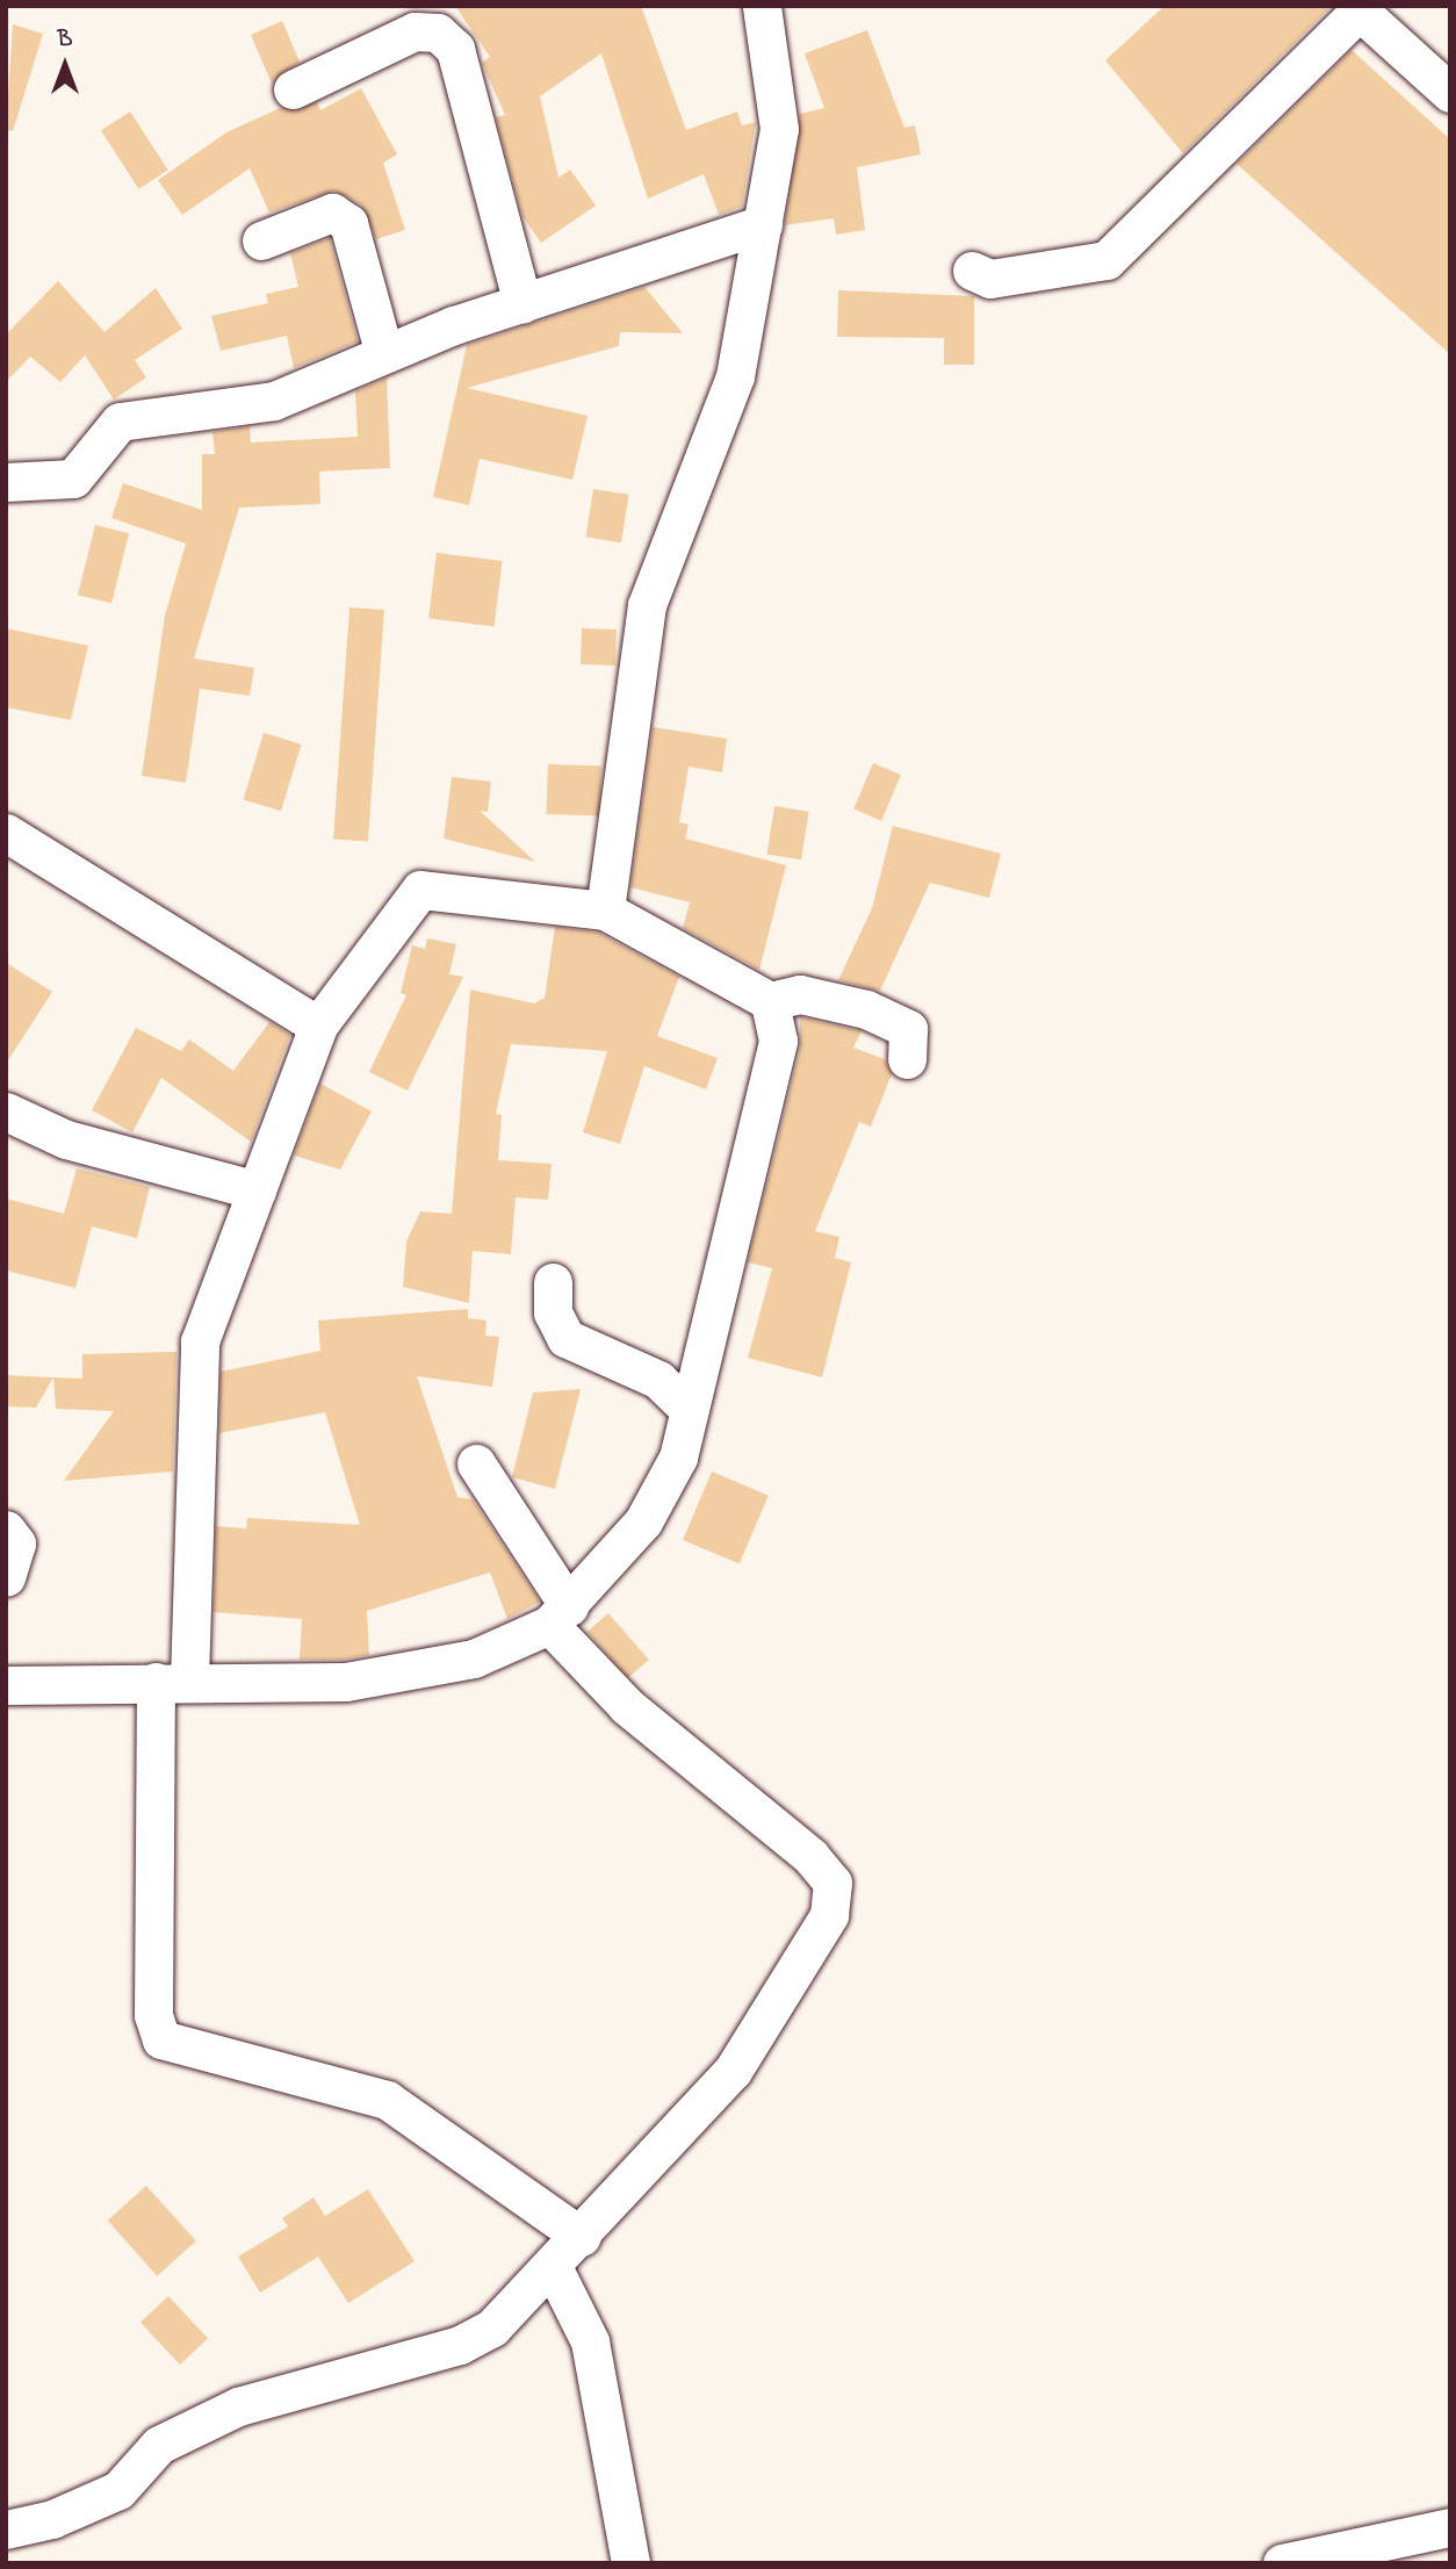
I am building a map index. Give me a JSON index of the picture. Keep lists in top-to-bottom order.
{
  "north": "top"
}
